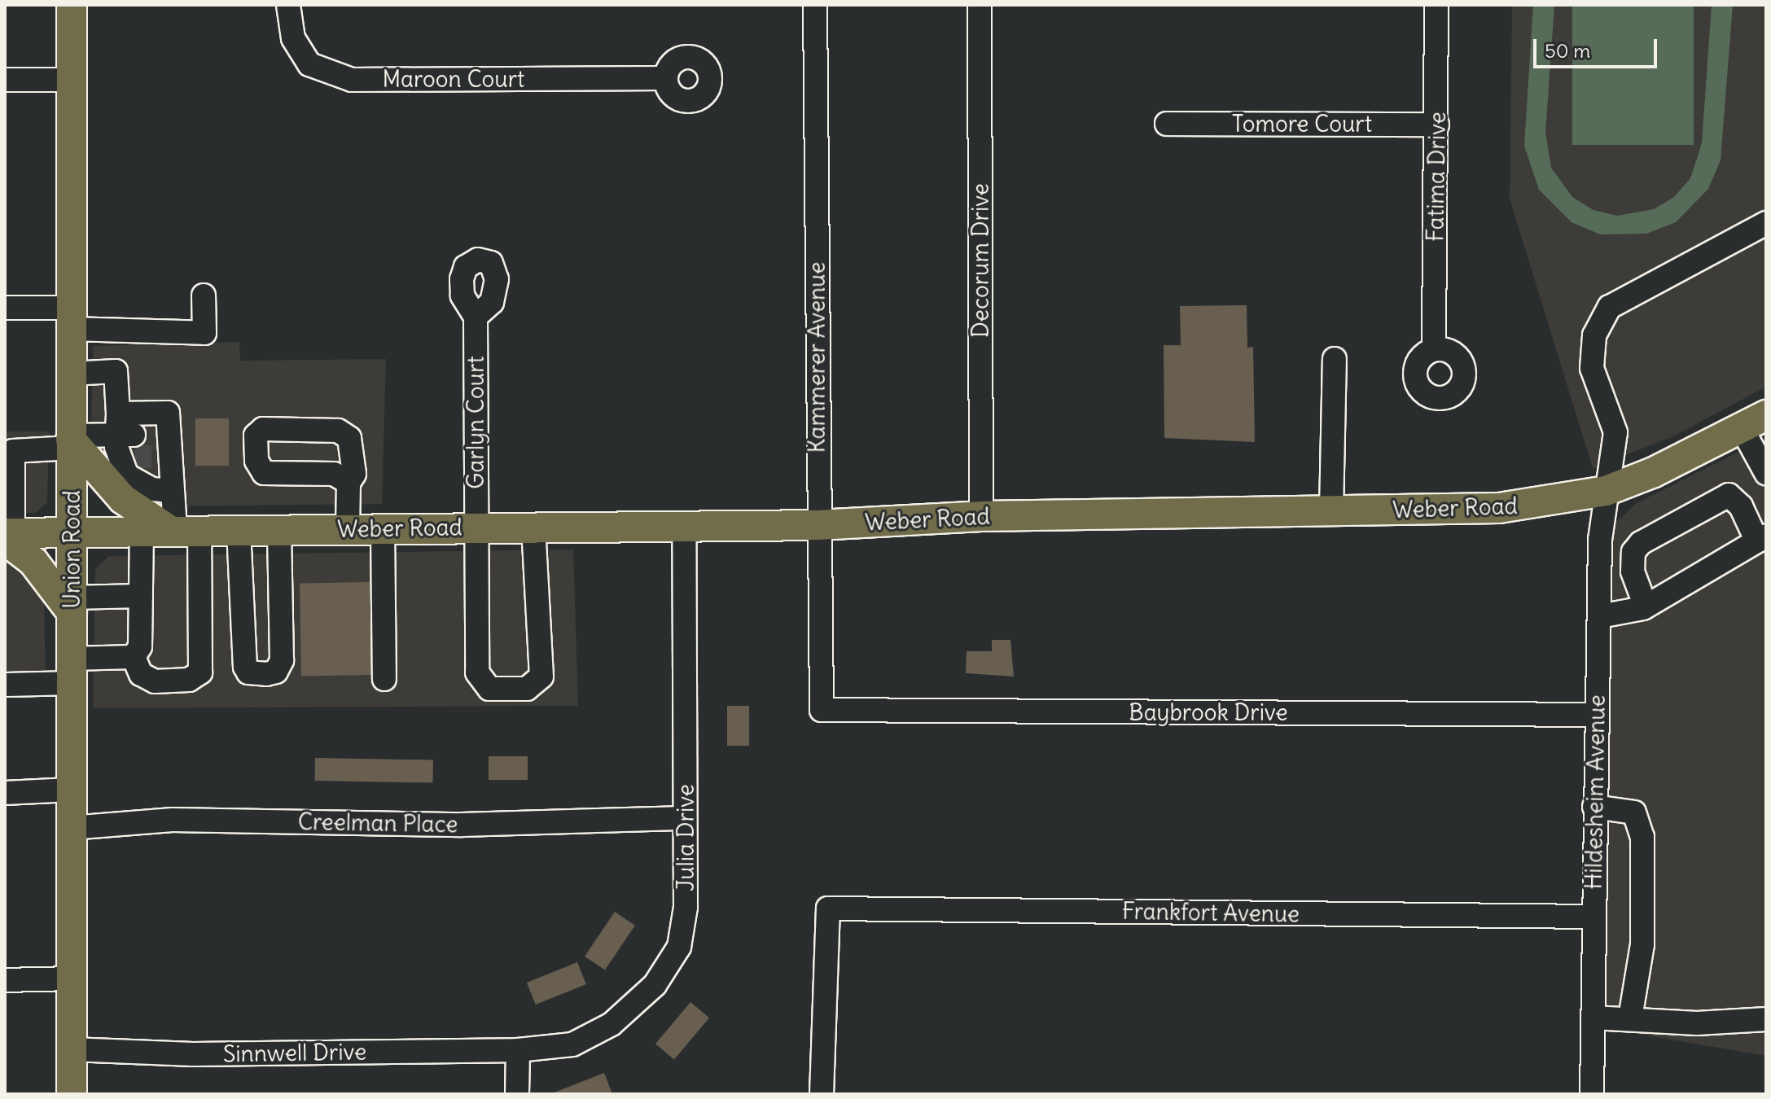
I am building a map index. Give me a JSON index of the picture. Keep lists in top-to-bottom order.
{
  "streets": {
    "main road": ["Weber Road", "Union Road"],
    "street": [
      "Maroon Court",
      "Tomore Court",
      "Fatima Drive",
      "Decorum Drive",
      "Kammerer Avenue",
      "Garlyn Court",
      "Baybrook Drive",
      "Hildesheim Avenue",
      "Creelman Place",
      "Julia Drive",
      "Frankfort Avenue",
      "Sinnwell Drive"
    ]
  },
  "crossings": [
    ["Tomore Court", "Fatima Drive"],
    ["Decorum Drive", "Weber Road"],
    ["Kammerer Avenue", "Weber Road"],
    ["Kammerer Avenue", "Baybrook Drive"],
    ["Garlyn Court", "Weber Road"],
    ["Weber Road", "Union Road"],
    ["Weber Road", "Hildesheim Avenue"],
    ["Weber Road", "Julia Drive"],
    ["Union Road", "Creelman Place"],
    ["Union Road", "Sinnwell Drive"],
    ["Baybrook Drive", "Hildesheim Avenue"],
    ["Hildesheim Avenue", "Frankfort Avenue"],
    ["Creelman Place", "Julia Drive"],
    ["Julia Drive", "Sinnwell Drive"]
  ],
  "scale_bar": "50 m"
}
